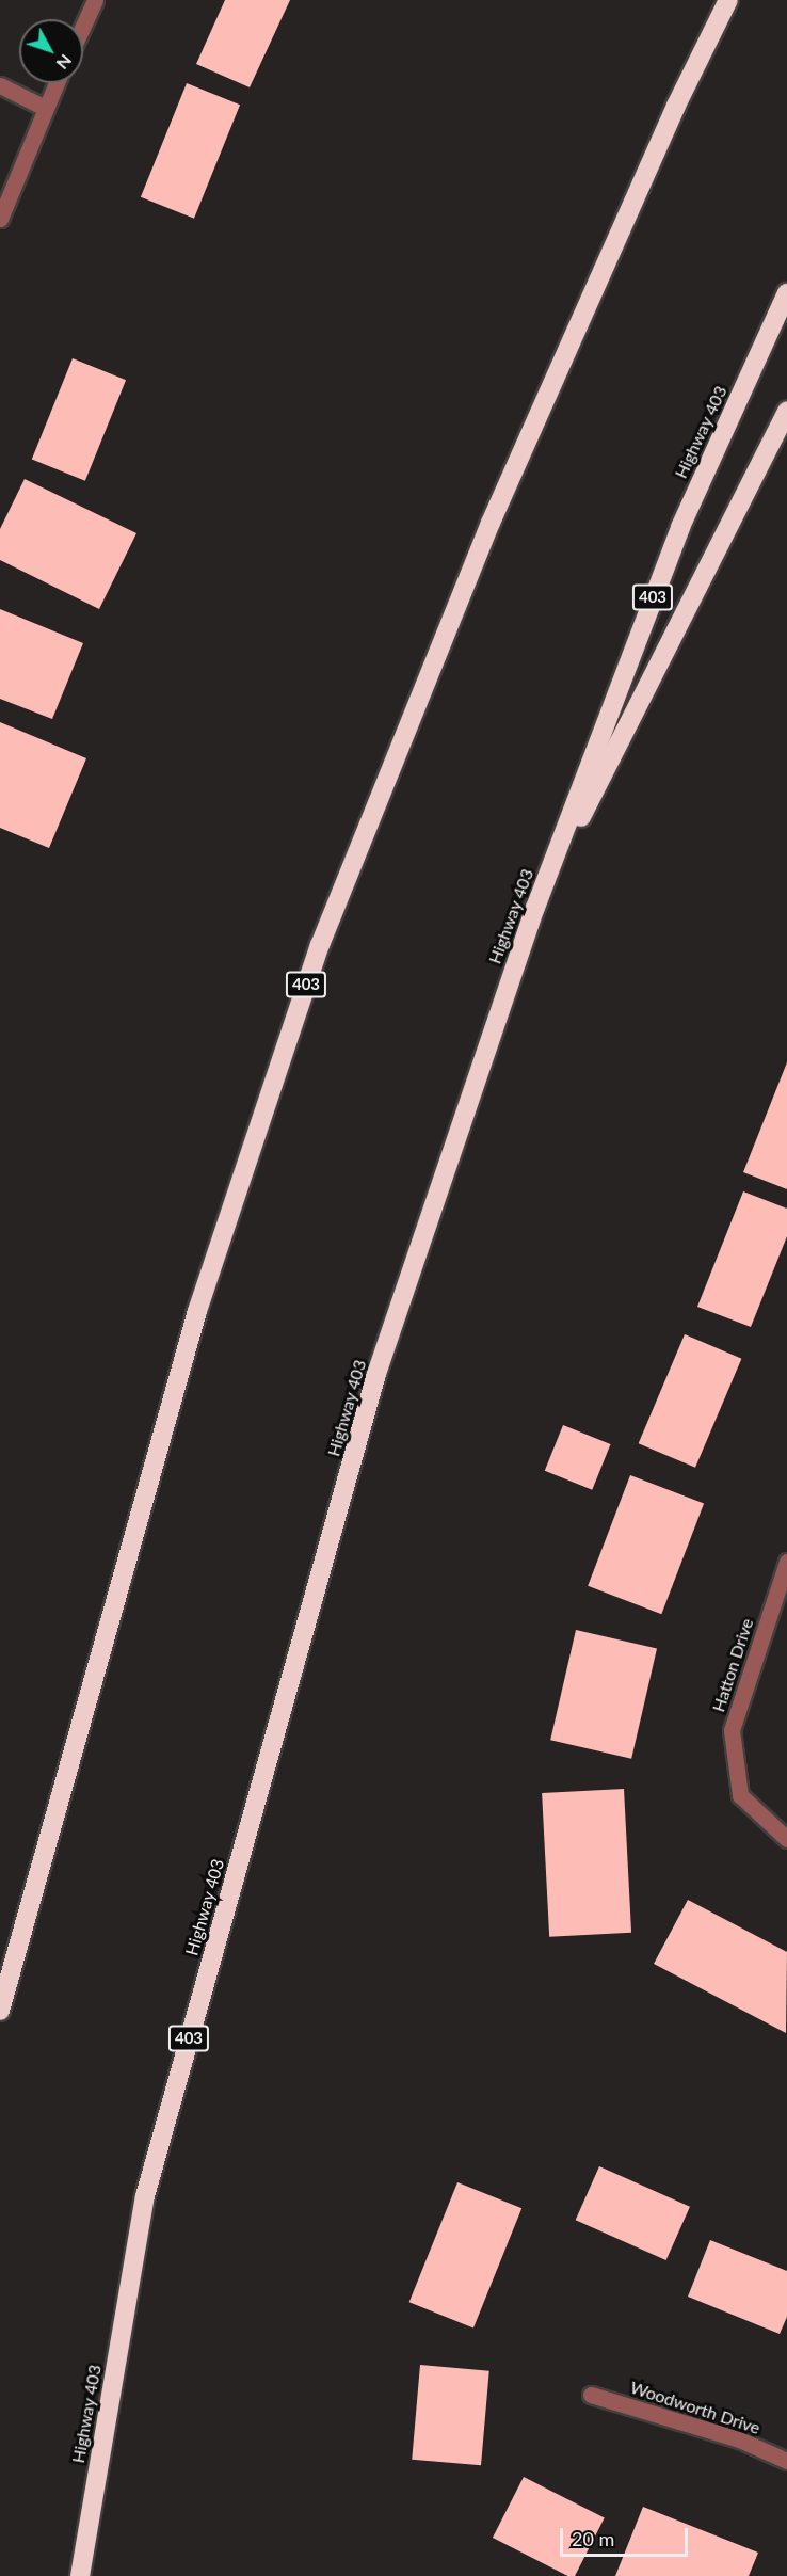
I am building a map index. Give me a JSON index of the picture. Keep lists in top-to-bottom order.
{
  "streets": {
    "highway": ["Highway 403", "403"],
    "street": ["Hatton Drive", "Woodworth Drive"]
  },
  "scale_bar": "20 m",
  "north": "bottom right"
}
